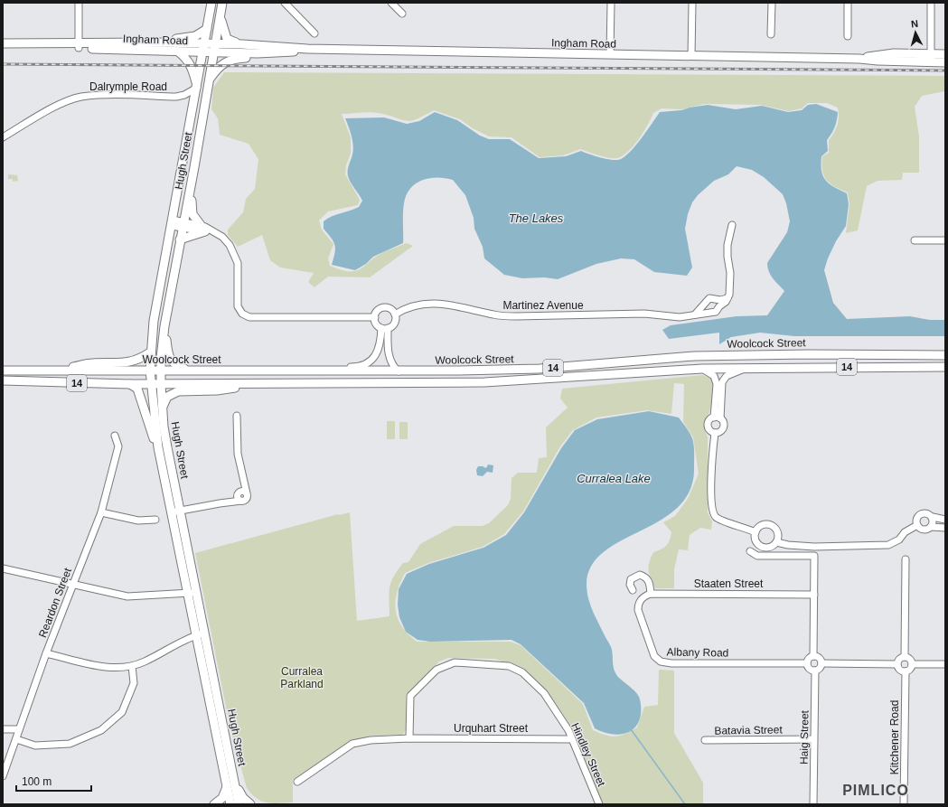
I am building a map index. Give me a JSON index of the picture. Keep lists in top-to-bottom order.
{
  "streets": {
    "main road": [
      "Ingham Road",
      "Hugh Street",
      "Woolcock Street",
      "14"
    ],
    "street": [
      "Dalrymple Road",
      "Martinez Avenue",
      "Staaten Street",
      "Reardon Street",
      "Albany Road",
      "Urquhart Street",
      "Batavia Street",
      "Haig Street",
      "Kitchener Road",
      "Hindley Street"
    ]
  },
  "crossings": [
    ["Ingham Road", "Hugh Street"],
    ["Dalrymple Road", "Hugh Street"],
    ["Hugh Street", "Woolcock Street"],
    ["Staaten Street", "Albany Road"],
    ["Albany Road", "Haig Street"],
    ["Urquhart Street", "Hindley Street"],
    ["Batavia Street", "Haig Street"]
  ],
  "districts": ["PIMLICO"],
  "water": ["The Lakes", "Curralea Lake"],
  "parks": ["Curralea Parkland"],
  "scale_bar": "100 m",
  "north": "top"
}
